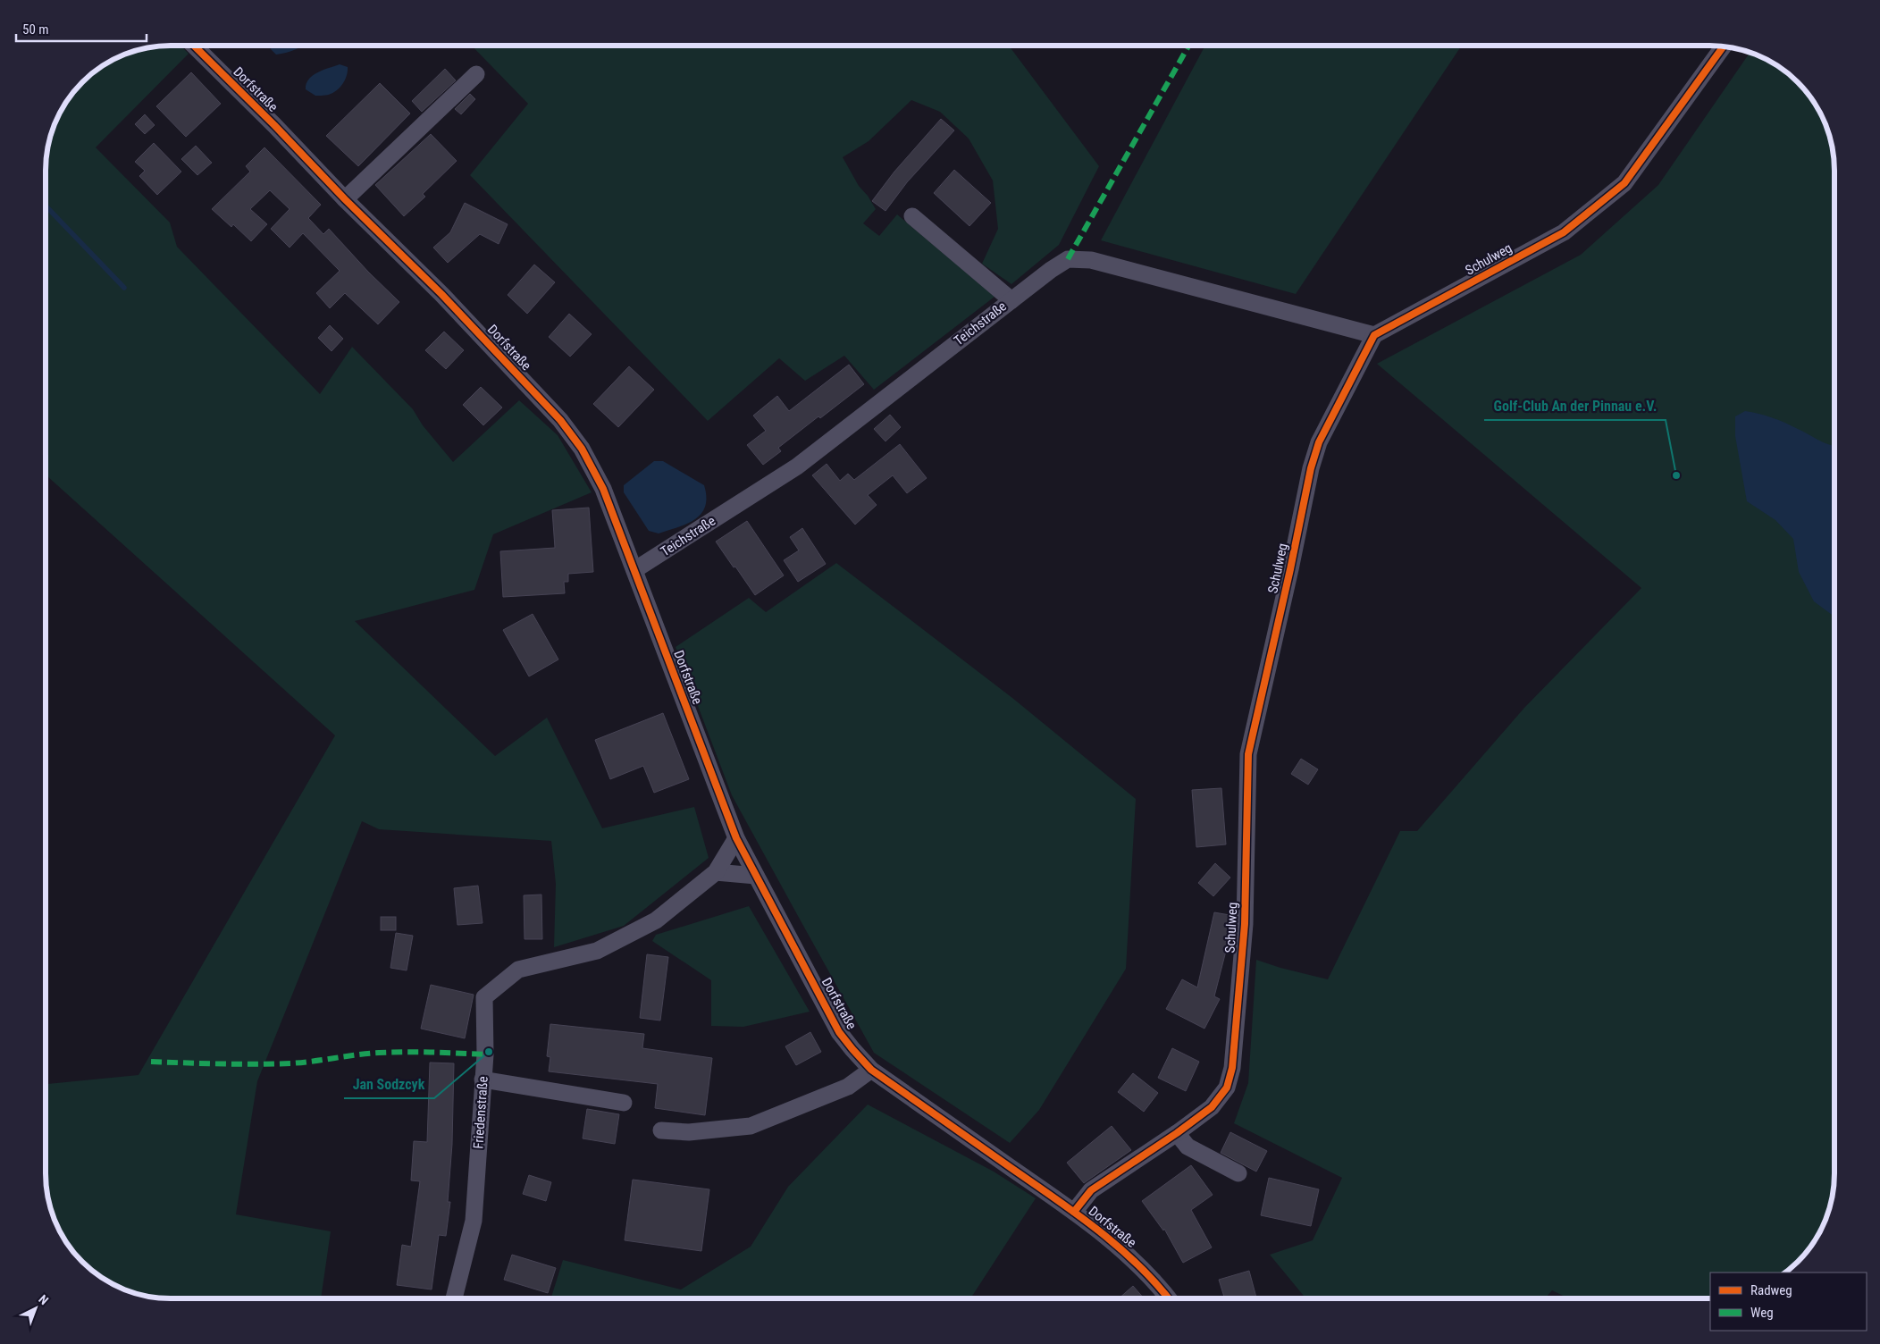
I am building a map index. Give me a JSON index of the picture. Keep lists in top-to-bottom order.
{
  "streets": {
    "street": [
      "Dorfstraße",
      "Schulweg",
      "Teichstraße",
      "Friedenstraße"
    ]
  },
  "crossings": [
    ["Dorfstraße", "Schulweg"],
    ["Dorfstraße", "Teichstraße"],
    ["Dorfstraße", "Friedenstraße"],
    ["Schulweg", "Teichstraße"]
  ],
  "places": ["Golf-Club An der Pinnau e.V.", "Jan Sodzcyk"],
  "legend": ["Radweg", "Weg"],
  "scale_bar": "50 m",
  "north": "top right"
}
